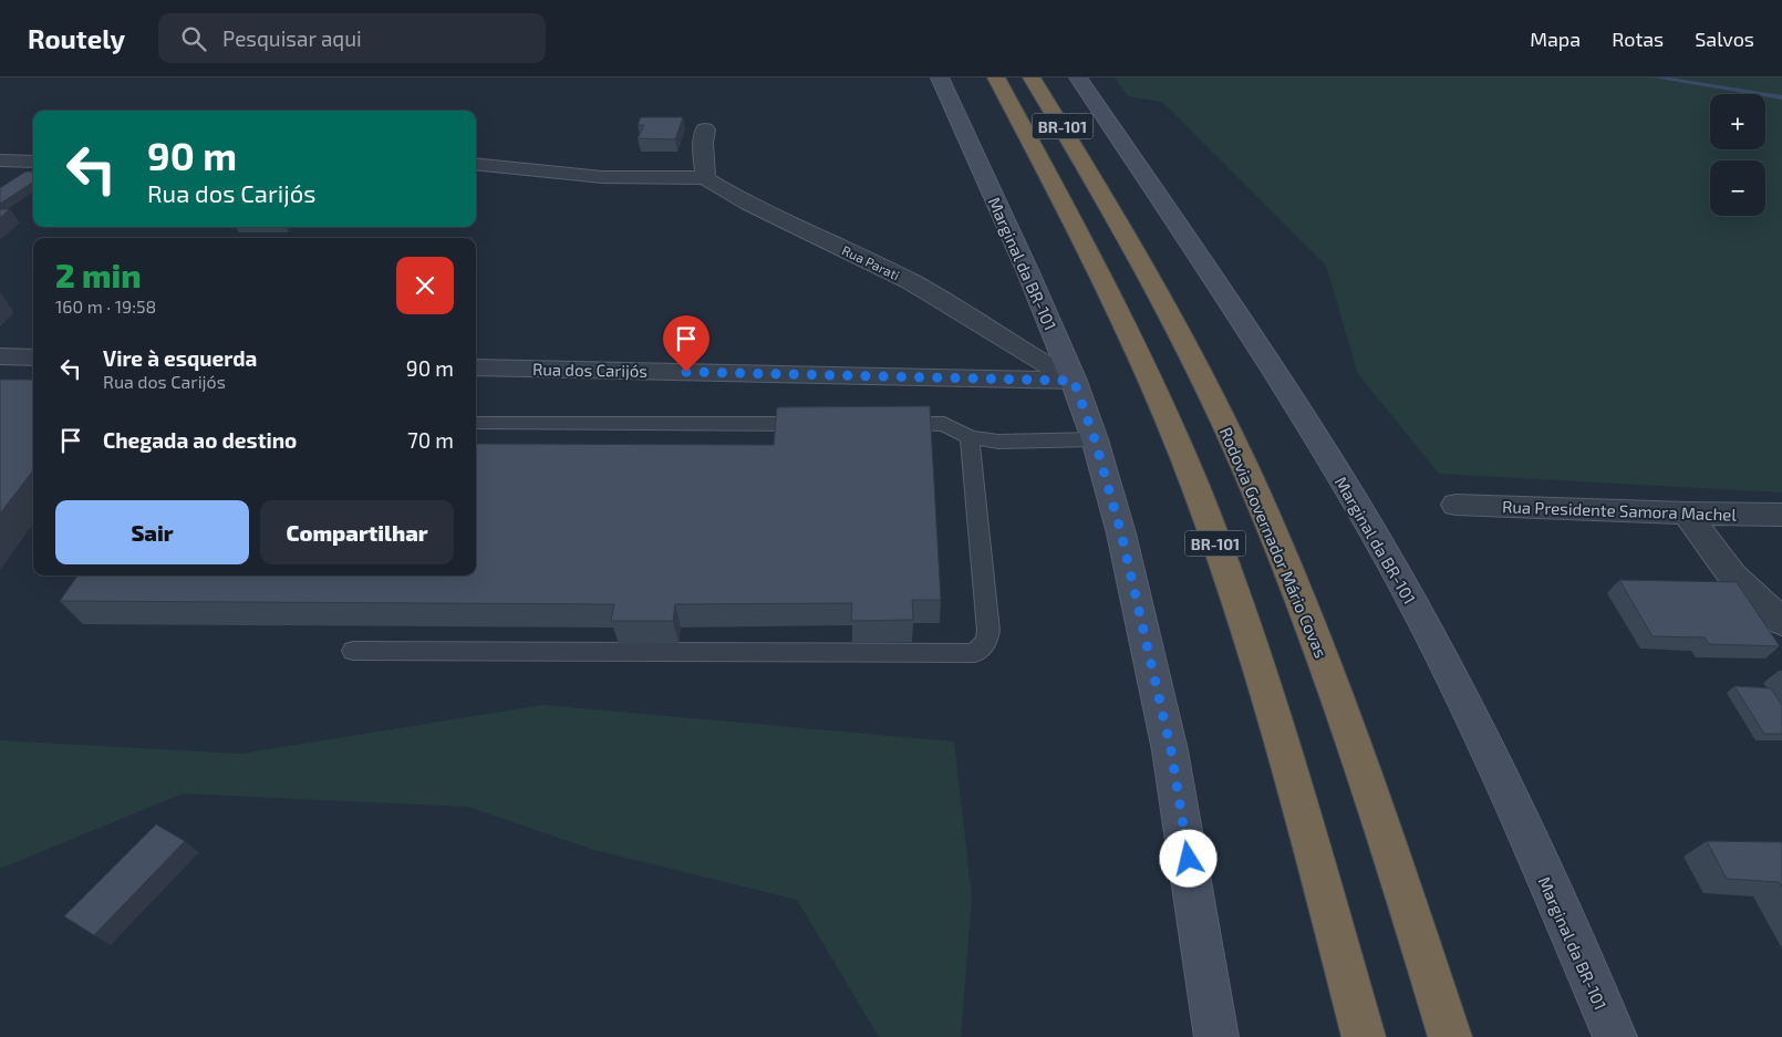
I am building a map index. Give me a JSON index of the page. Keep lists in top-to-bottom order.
{
  "streets": {
    "highway": ["BR-101", "Rodovia Governador Mário Covas"],
    "main road": ["Marginal da BR-101"],
    "street": ["Rua Parati", "Rua dos Carijós", "Rua Presidente Samora Machel"]
  },
  "crossings": [
    ["Rua Parati", "Marginal da BR-101"],
    ["Rua Parati", "Rua dos Carijós"],
    ["Marginal da BR-101", "Rua dos Carijós"]
  ],
  "page": {
    "header": "Routely",
    "search": "Pesquisar aqui",
    "nav": ["Mapa", "Rotas", "Salvos"],
    "map_buttons": ["+", "−"],
    "turn": ["90 m", "Rua dos Carijós"],
    "heading": ["2 min", "160 m · 19:58"],
    "list": [
      {
        "name": "Vire à esquerda",
        "note": "Rua dos Carijós",
        "value": "90 m"
      },
      {
        "name": "Chegada ao destino",
        "value": "70 m"
      }
    ],
    "buttons": ["Sair", "Compartilhar"]
  }
}
